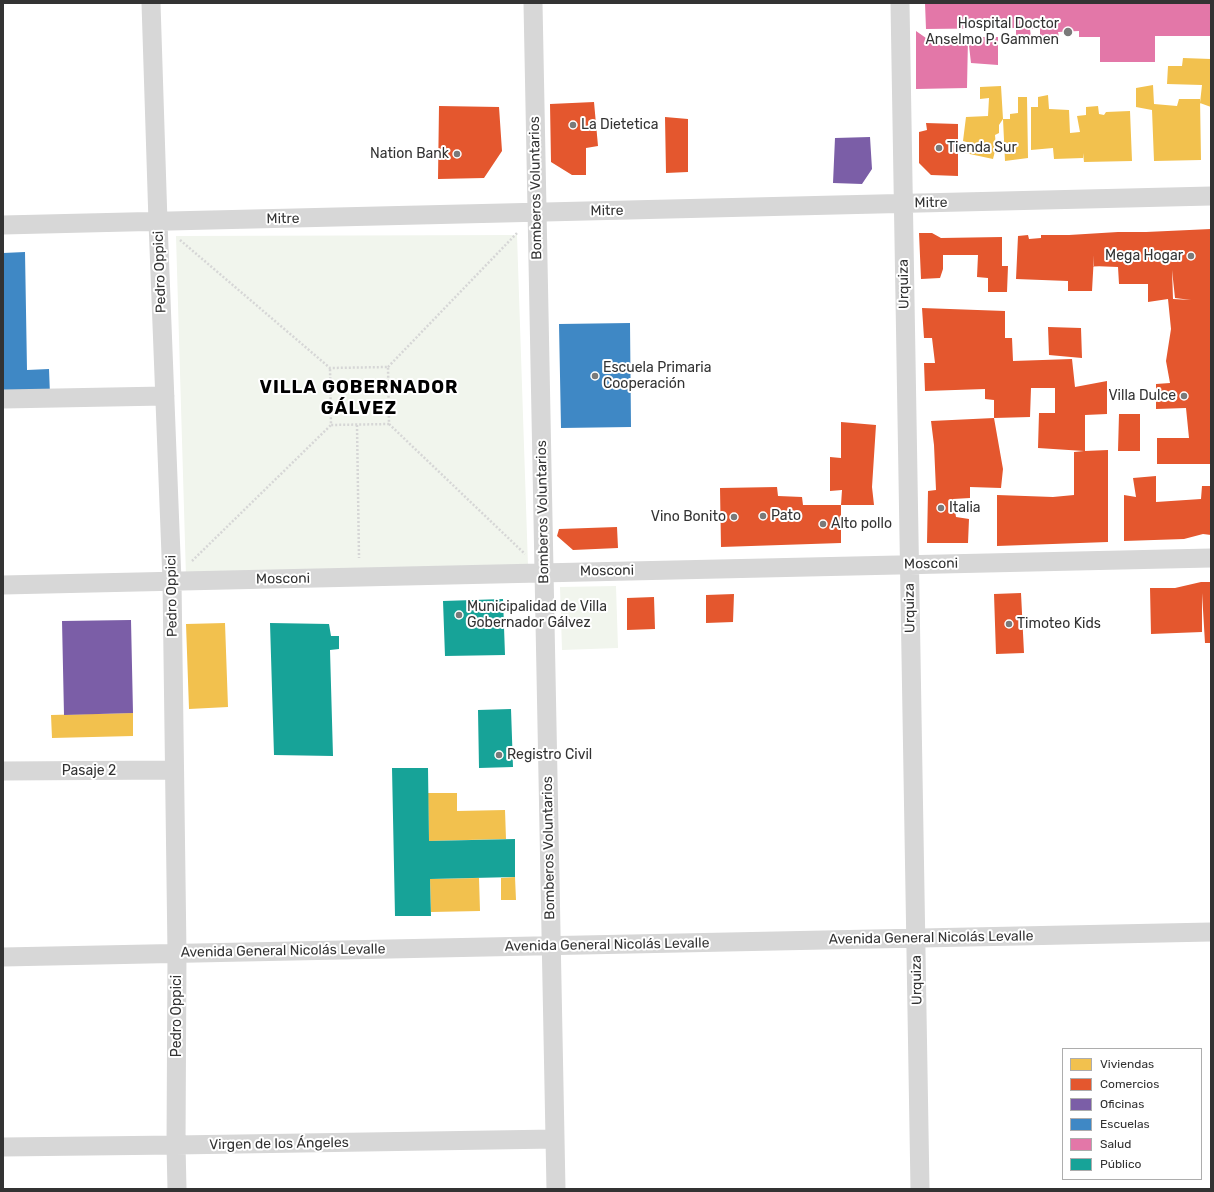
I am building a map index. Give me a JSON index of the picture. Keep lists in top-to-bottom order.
{
  "streets": {
    "street": [
      "Bomberos Voluntarios",
      "Mitre",
      "Pedro Oppici",
      "Urquiza",
      "Mosconi",
      "Pasaje 2",
      "Avenida General Nicolás Levalle",
      "Virgen de los Ángeles"
    ]
  },
  "crossings": [
    ["Bomberos Voluntarios", "Mitre"],
    ["Bomberos Voluntarios", "Mosconi"],
    ["Bomberos Voluntarios", "Avenida General Nicolás Levalle"],
    ["Bomberos Voluntarios", "Virgen de los Ángeles"],
    ["Mitre", "Pedro Oppici"],
    ["Mitre", "Urquiza"],
    ["Pedro Oppici", "Mosconi"],
    ["Pedro Oppici", "Pasaje 2"],
    ["Pedro Oppici", "Avenida General Nicolás Levalle"],
    ["Pedro Oppici", "Virgen de los Ángeles"],
    ["Urquiza", "Mosconi"],
    ["Urquiza", "Avenida General Nicolás Levalle"]
  ],
  "districts": ["VILLA GOBERNADOR GÁLVEZ"],
  "places": [
    "Hospital Doctor Anselmo P. Gammen",
    "La Dietetica",
    "Tienda Sur",
    "Nation Bank",
    "Mega Hogar",
    "Escuela Primaria Cooperación",
    "Villa Dulce",
    "Italia",
    "Pato",
    "Vino Bonito",
    "Alto pollo",
    "Municipalidad de Villa Gobernador Gálvez",
    "Timoteo Kids",
    "Registro Civil"
  ],
  "legend": [
    "Viviendas",
    "Comercios",
    "Oficinas",
    "Escuelas",
    "Salud",
    "Público"
  ]
}
